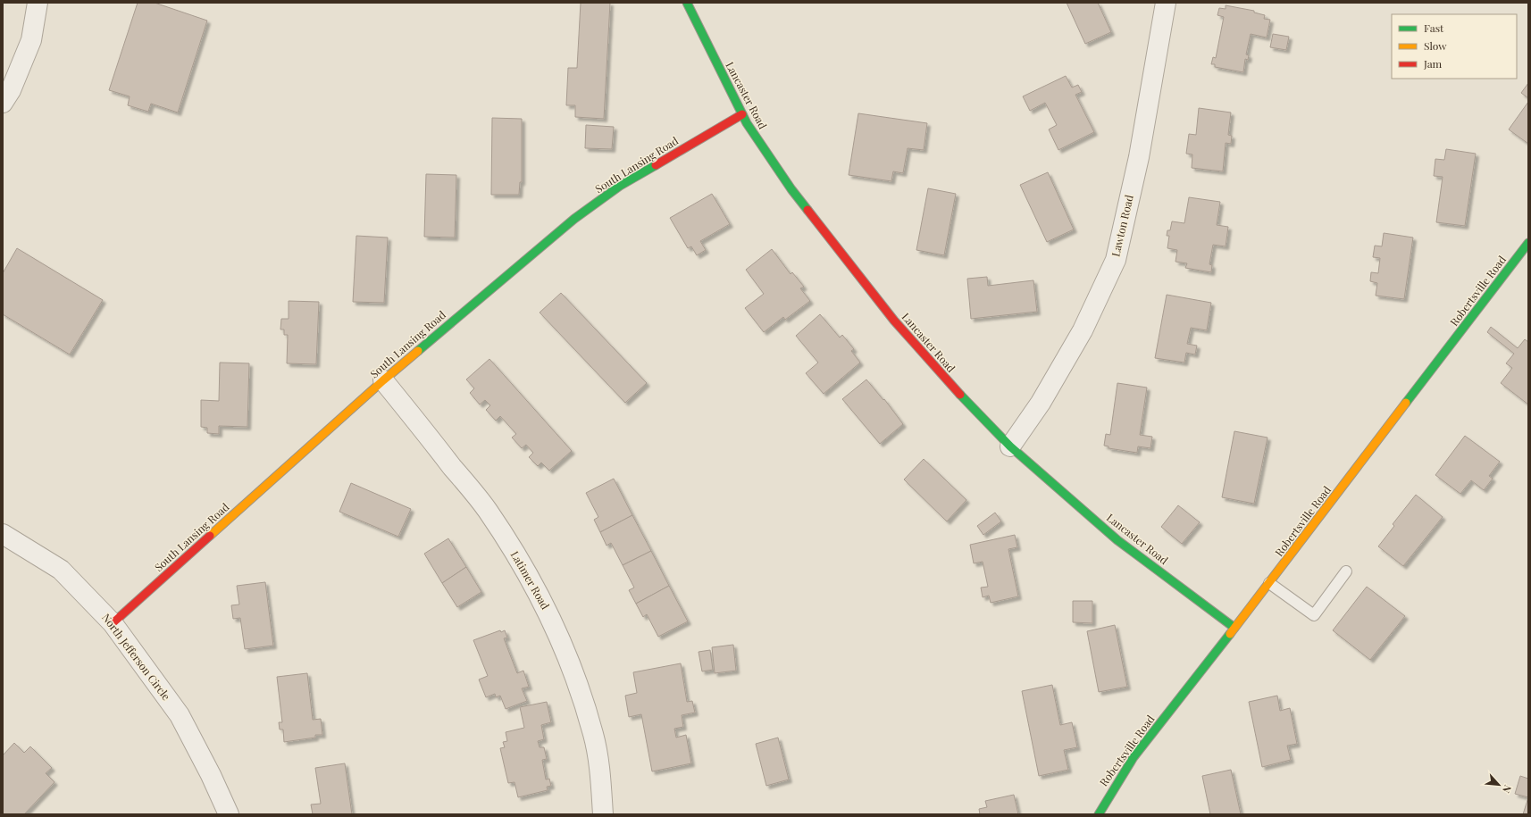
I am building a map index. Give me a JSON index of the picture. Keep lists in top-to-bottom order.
{
  "streets": {
    "street": [
      "Lancaster Road",
      "South Lansing Road",
      "Lawton Road",
      "Robertsville Road",
      "Latimer Road",
      "North Jefferson Circle"
    ]
  },
  "crossings": [
    ["Lancaster Road", "South Lansing Road"],
    ["Lancaster Road", "Lawton Road"],
    ["Lancaster Road", "Robertsville Road"],
    ["South Lansing Road", "Latimer Road"],
    ["South Lansing Road", "North Jefferson Circle"]
  ],
  "legend": ["Fast", "Slow", "Jam"],
  "north": "bottom right"
}
